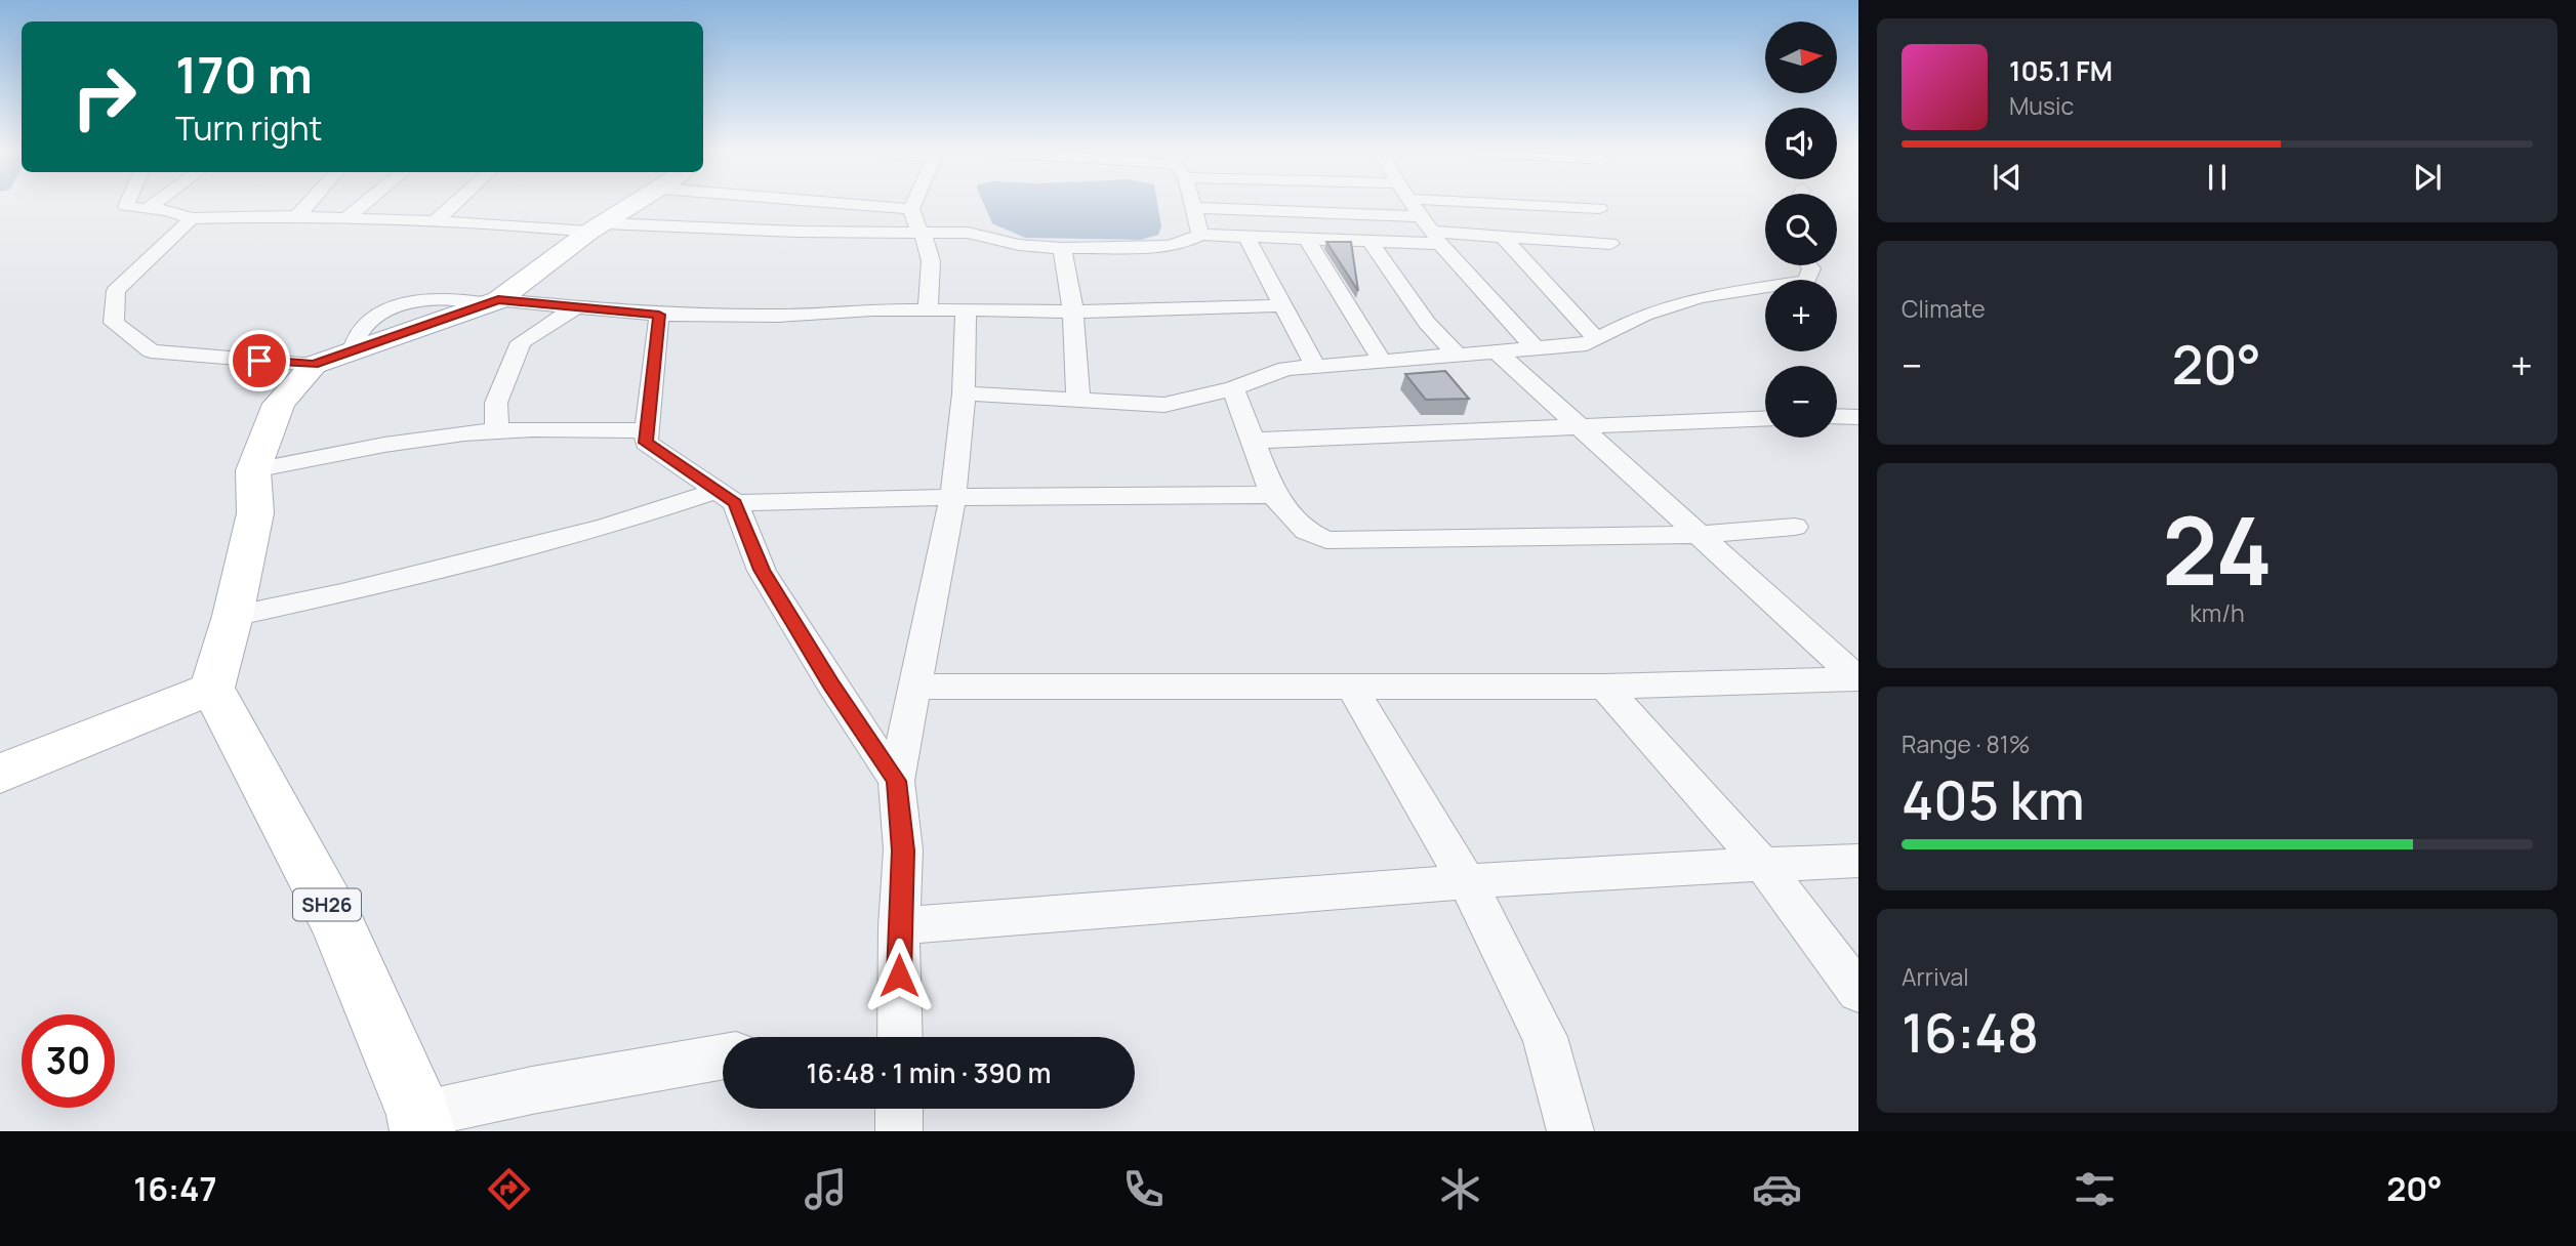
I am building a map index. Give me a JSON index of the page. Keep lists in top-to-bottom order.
{
  "streets": {
    "main road": ["SH26"]
  },
  "north": "right",
  "page": {
    "map_buttons": ["+", "−"],
    "turn": ["170 m", "Turn right"],
    "song": ["105.1 FM", "Music"],
    "tile": [
      "Climate",
      ["24", "km/h"],
      ["Range · 81%", "405 km"],
      ["Arrival", "16:48"]
    ],
    "heat": ["−", "20°", "+"],
    "limit": "30",
    "trip": "16:48 · 1 min · 390 m",
    "tabs": ["16:47", "20°"]
  }
}
